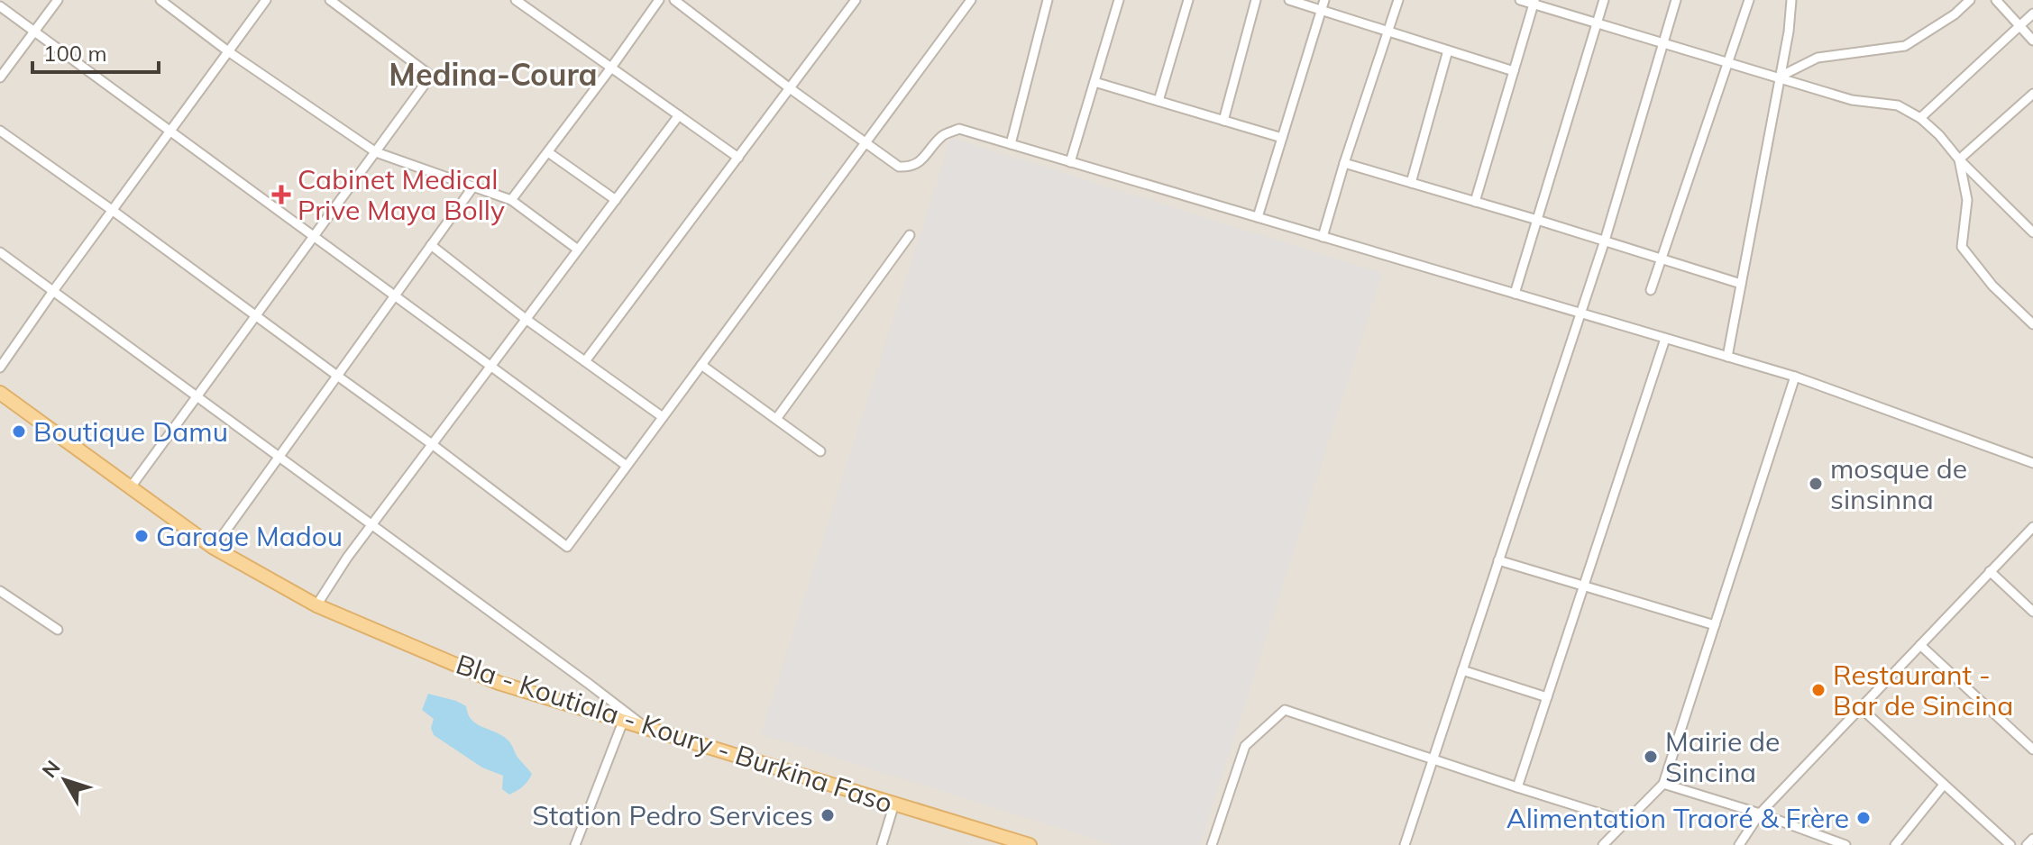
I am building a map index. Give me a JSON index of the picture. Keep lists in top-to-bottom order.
{
  "streets": {
    "main road": ["Bla - Koutiala - Koury - Burkina Faso"]
  },
  "districts": ["Medina-Coura"],
  "places": {
    "health": ["Cabinet Medical Prive Maya Bolly"],
    "other": [
      "Boutique Damu",
      "mosque de sinsinna",
      "Garage Madou",
      "Restaurant - Bar de Sincina",
      "Mairie de Sincina",
      "Station Pedro Services",
      "Alimentation Traoré & Frère"
    ]
  },
  "scale_bar": "100 m",
  "north": "top left"
}
